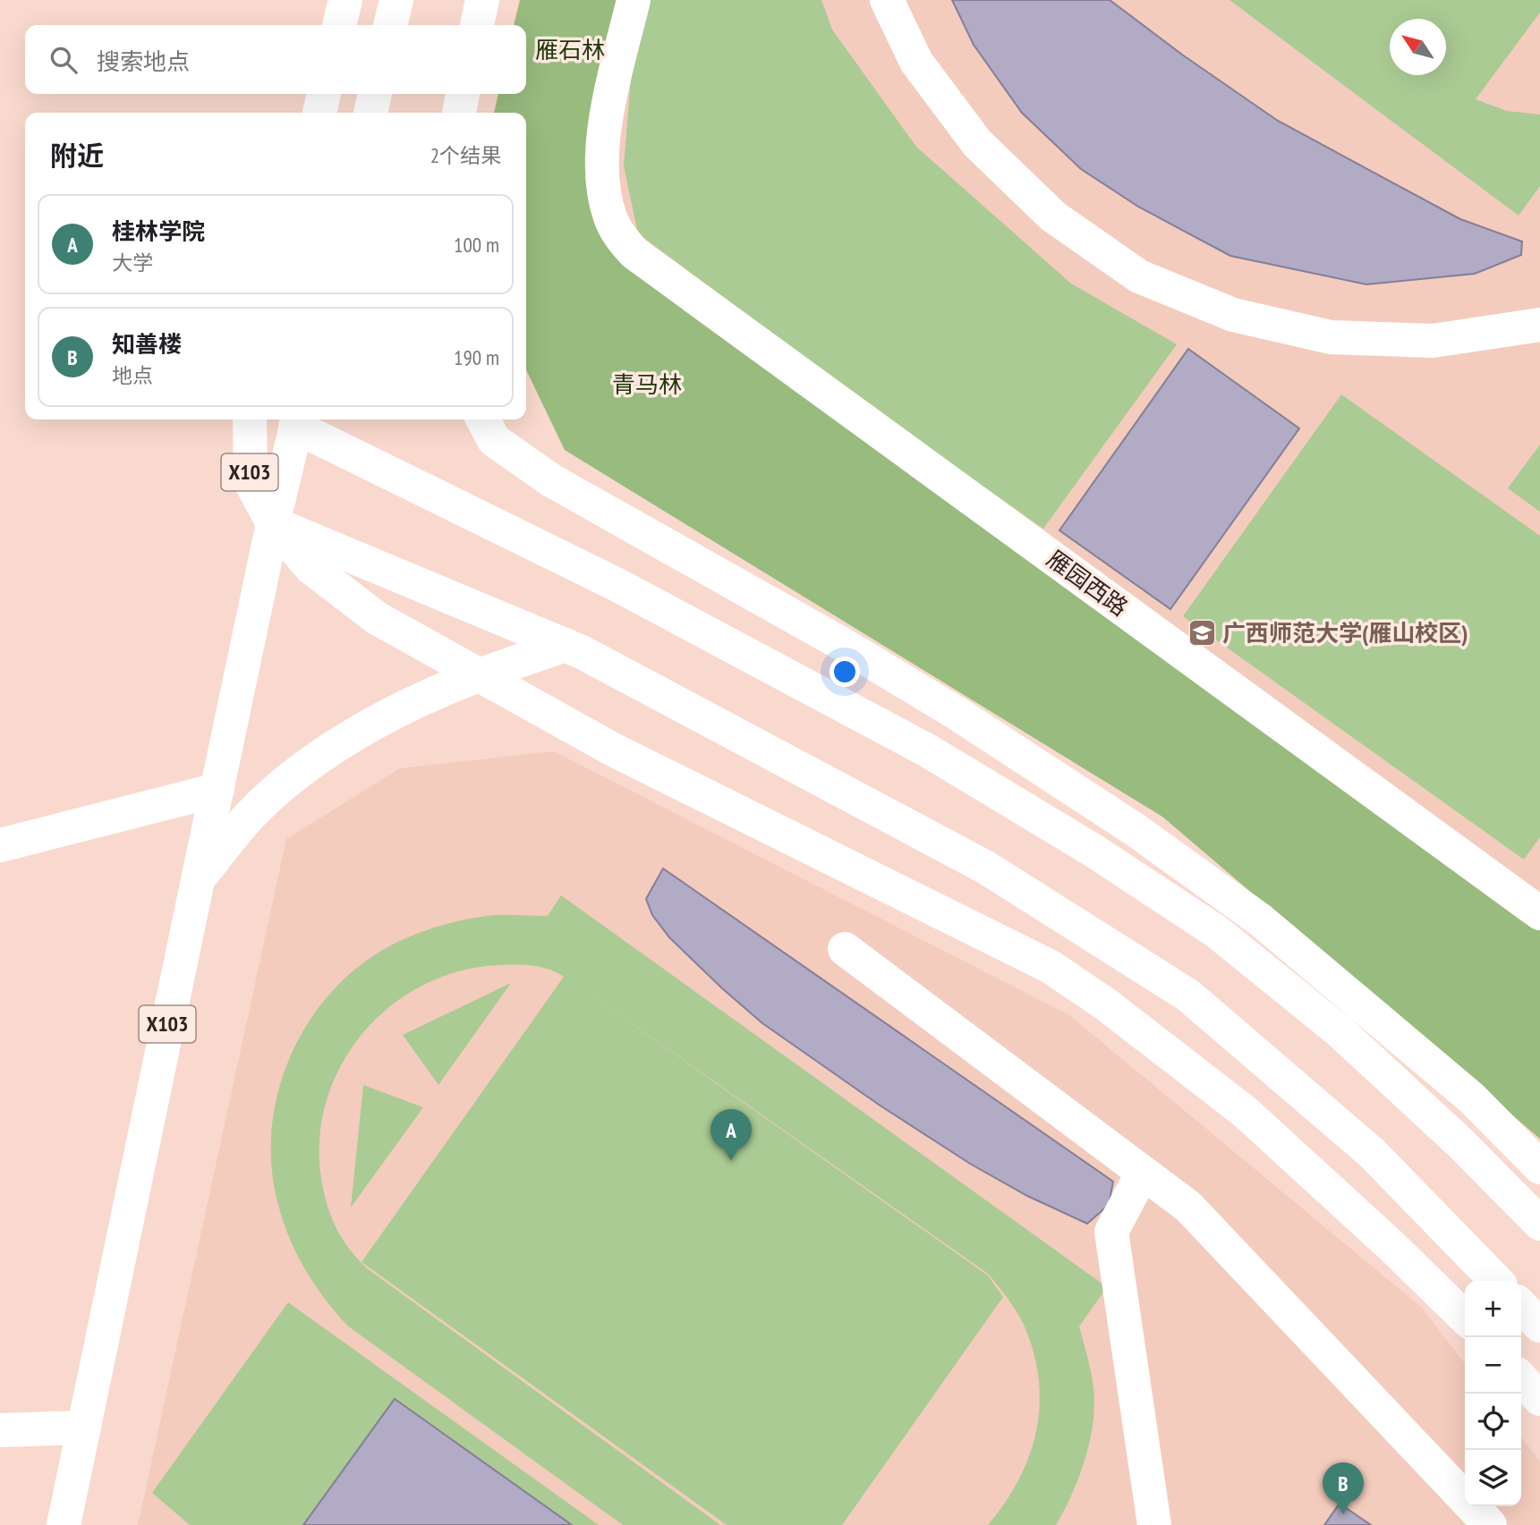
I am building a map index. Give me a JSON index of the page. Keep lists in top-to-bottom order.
{
  "streets": {
    "main road": ["X103", "雁园西路"]
  },
  "parks": ["雁石林", "青马林"],
  "places": {
    "school or university": ["广西师范大学(雁山校区)"]
  },
  "north": "top left",
  "page": {
    "search": "搜索地点",
    "heading": ["附近", "2个结果"],
    "list": [
      {
        "mark": "A",
        "name": "桂林学院",
        "note": "大学",
        "value": "100 m"
      },
      {
        "mark": "B",
        "name": "知善楼",
        "note": "地点",
        "value": "190 m"
      }
    ],
    "pins": ["A", "B"],
    "map_buttons": ["+", "−"]
  }
}
